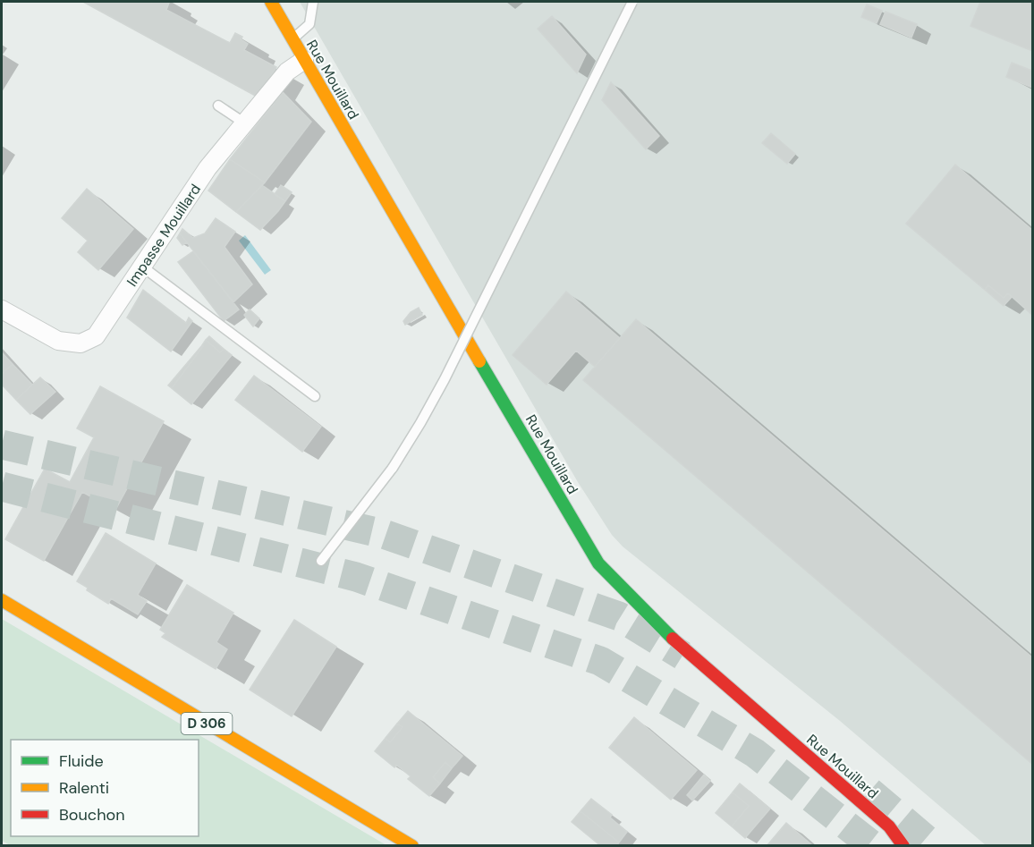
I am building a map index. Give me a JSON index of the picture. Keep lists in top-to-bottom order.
{
  "streets": {
    "main road": ["Rue Mouillard", "D 306"],
    "street": ["Impasse Mouillard"]
  },
  "crossings": [
    ["Rue Mouillard", "Impasse Mouillard"]
  ],
  "legend": ["Fluide", "Ralenti", "Bouchon"]
}
